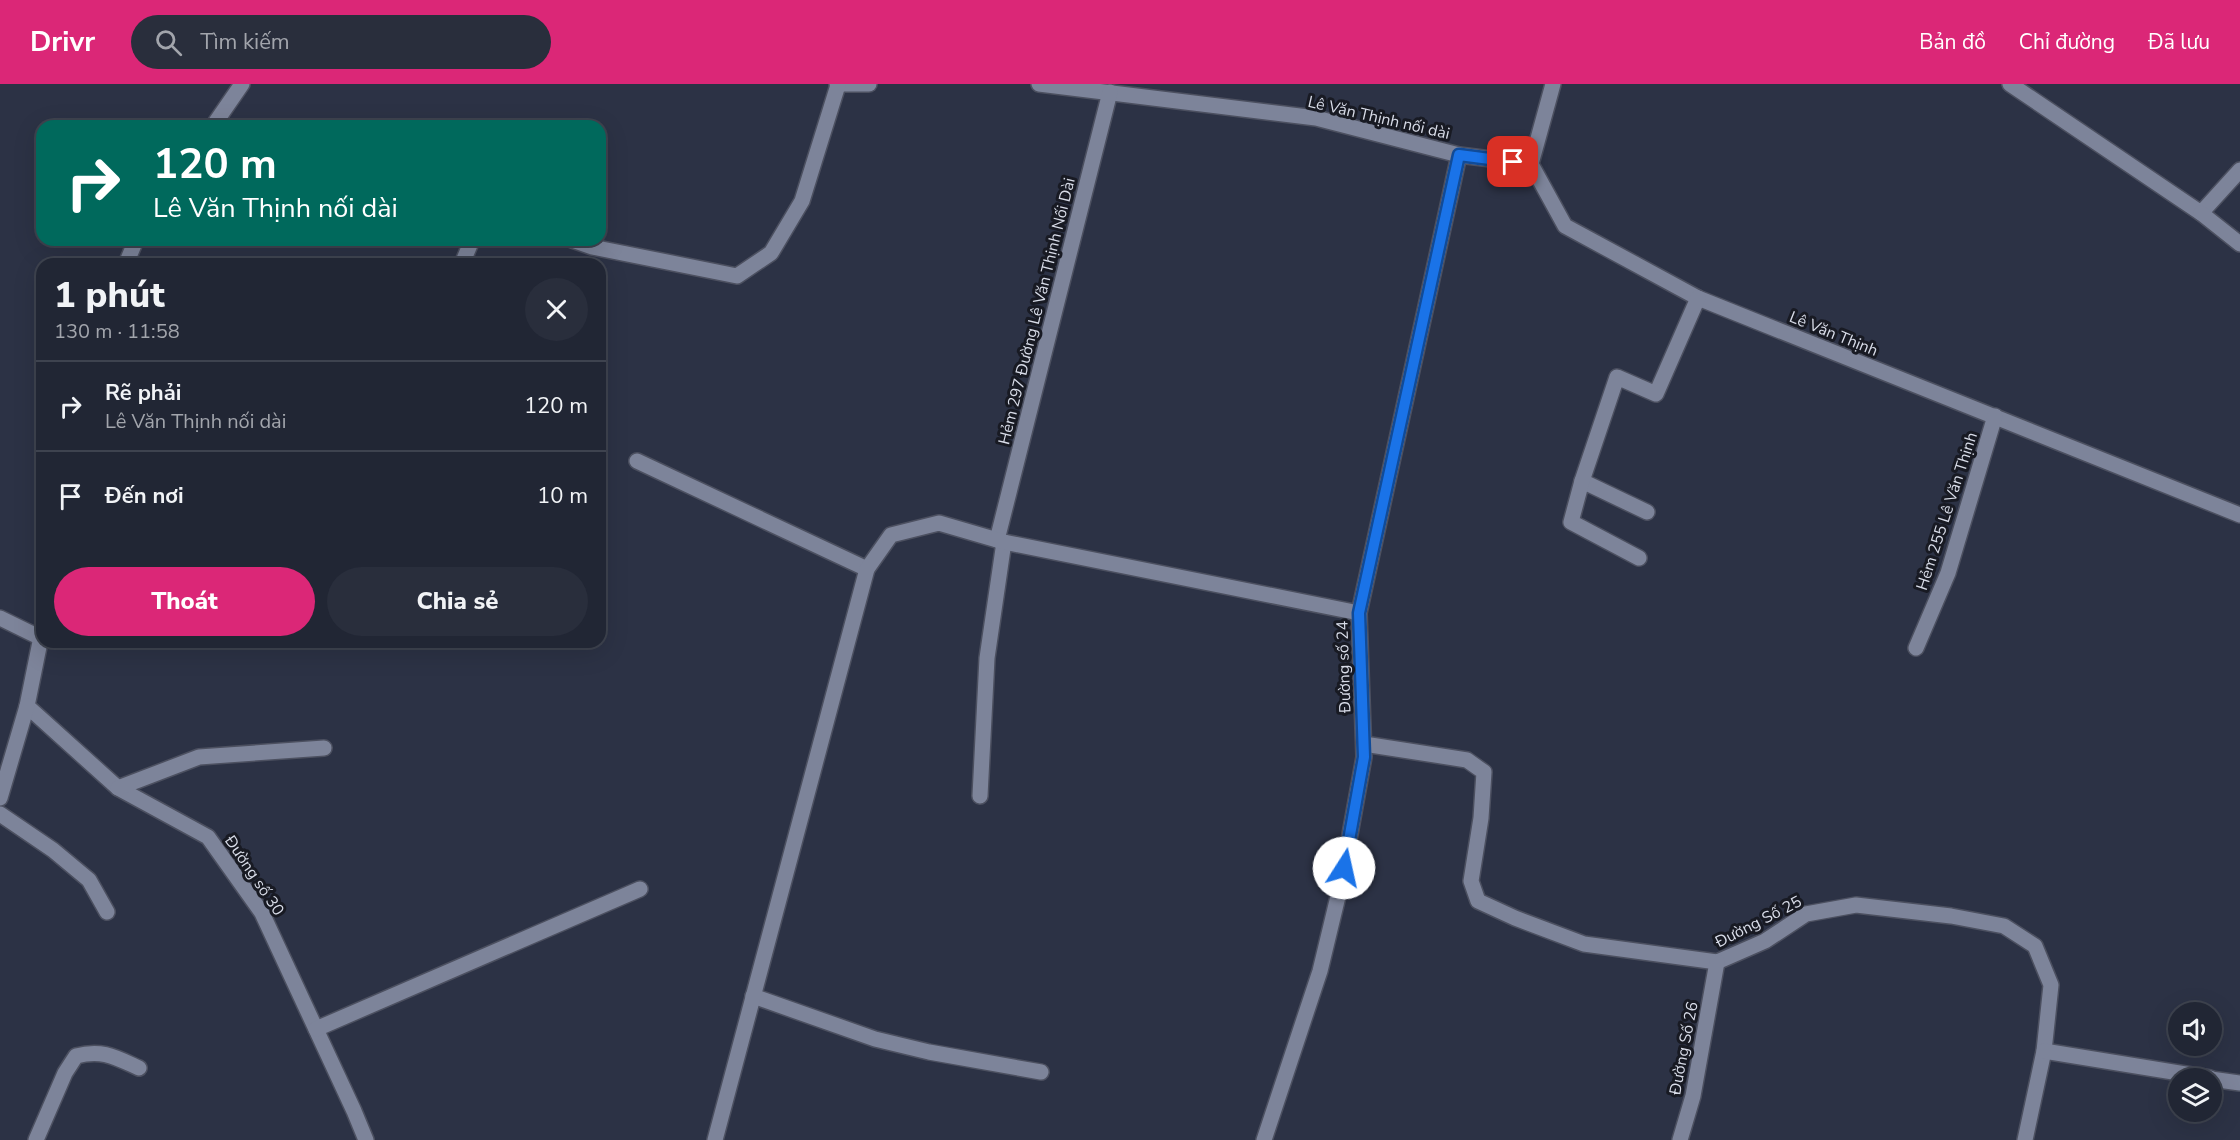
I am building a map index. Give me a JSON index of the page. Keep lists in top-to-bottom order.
{
  "streets": {
    "street": [
      "Lê Văn Thịnh nối dài",
      "Hẻm 297 Đường Lê Văn Thịnh Nối Dài",
      "Lê Văn Thịnh",
      "Hẻm 255 Lê Văn Thịnh",
      "Đường số 24",
      "Đường số 30",
      "Đường Số 25",
      "Đường Số 26"
    ]
  },
  "crossings": [
    ["Lê Văn Thịnh nối dài", "Hẻm 297 Đường Lê Văn Thịnh Nối Dài"],
    ["Lê Văn Thịnh nối dài", "Lê Văn Thịnh"],
    ["Lê Văn Thịnh nối dài", "Đường số 24"],
    ["Lê Văn Thịnh", "Hẻm 255 Lê Văn Thịnh"],
    ["Đường số 24", "Đường Số 25"],
    ["Đường Số 25", "Đường Số 26"]
  ],
  "page": {
    "header": "Drivr",
    "search": "Tìm kiếm",
    "nav": ["Bản đồ", "Chỉ đường", "Đã lưu"],
    "turn": ["120 m", "Lê Văn Thịnh nối dài"],
    "heading": ["1 phút", "130 m · 11:58"],
    "list": [
      {
        "name": "Rẽ phải",
        "note": "Lê Văn Thịnh nối dài",
        "value": "120 m"
      },
      {
        "name": "Đến nơi",
        "value": "10 m"
      }
    ],
    "buttons": ["Thoát", "Chia sẻ"]
  }
}
